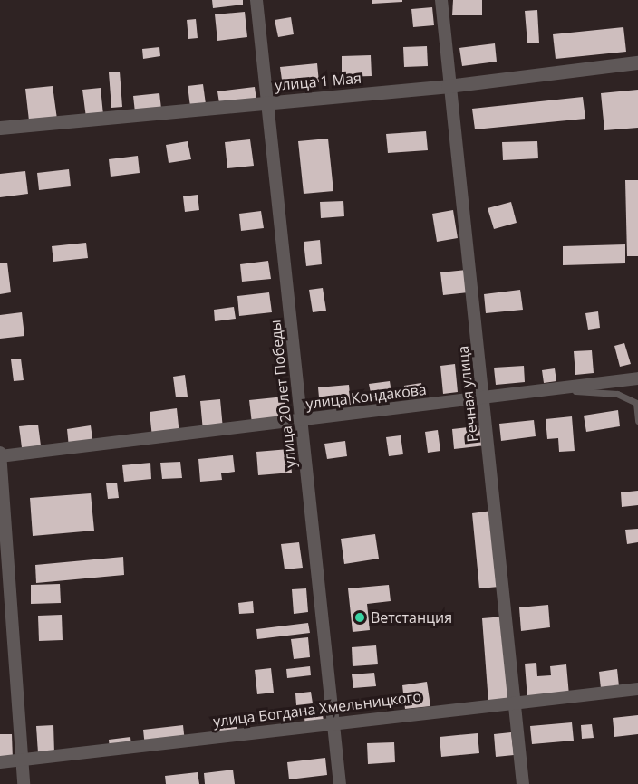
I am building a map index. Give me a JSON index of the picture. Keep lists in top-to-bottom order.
{
  "streets": {
    "street": [
      "улица 1 Мая",
      "улица 20 лет Победы",
      "Речная улица",
      "улица Кондакова",
      "улица Богдана Хмельницкого"
    ]
  },
  "crossings": [
    ["улица 1 Мая", "улица 20 лет Победы"],
    ["улица 1 Мая", "Речная улица"],
    ["улица 20 лет Победы", "улица Кондакова"],
    ["улица 20 лет Победы", "улица Богдана Хмельницкого"],
    ["Речная улица", "улица Кондакова"],
    ["Речная улица", "улица Богдана Хмельницкого"]
  ],
  "places": ["Ветстанция"]
}
